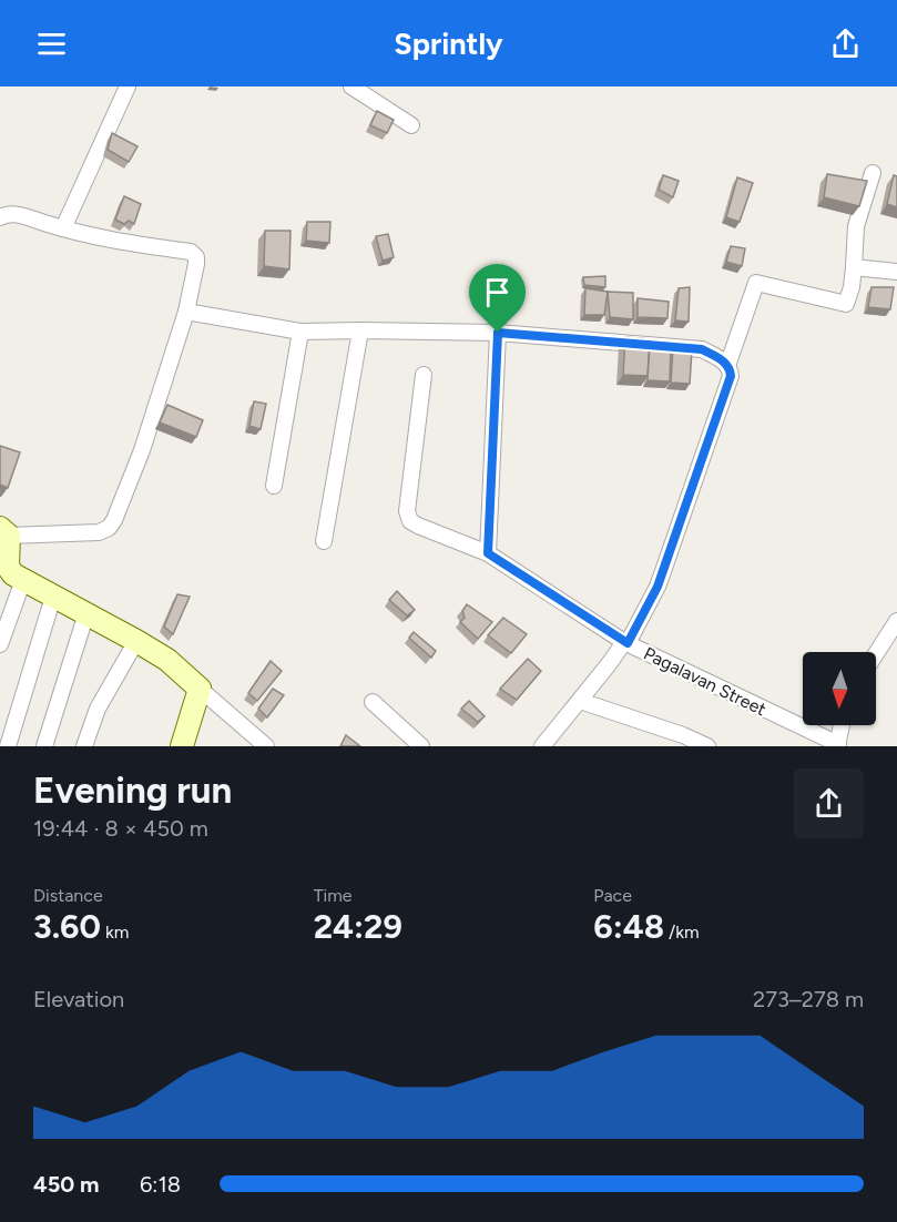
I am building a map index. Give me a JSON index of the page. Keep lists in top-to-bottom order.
{
  "streets": {
    "street": ["Pagalavan Street"]
  },
  "north": "bottom",
  "page": {
    "header": "Sprintly",
    "heading": ["Evening run", "19:44 · 8 × 450 m"],
    "stats": [
      ["Distance", "3.60 km"],
      ["Time", "24:29"],
      ["Pace", "6:48 /km"]
    ],
    "chart": ["Elevation", "273–278 m"],
    "list": [
      {
        "name": "450 m",
        "note": "6:18"
      }
    ]
  }
}
